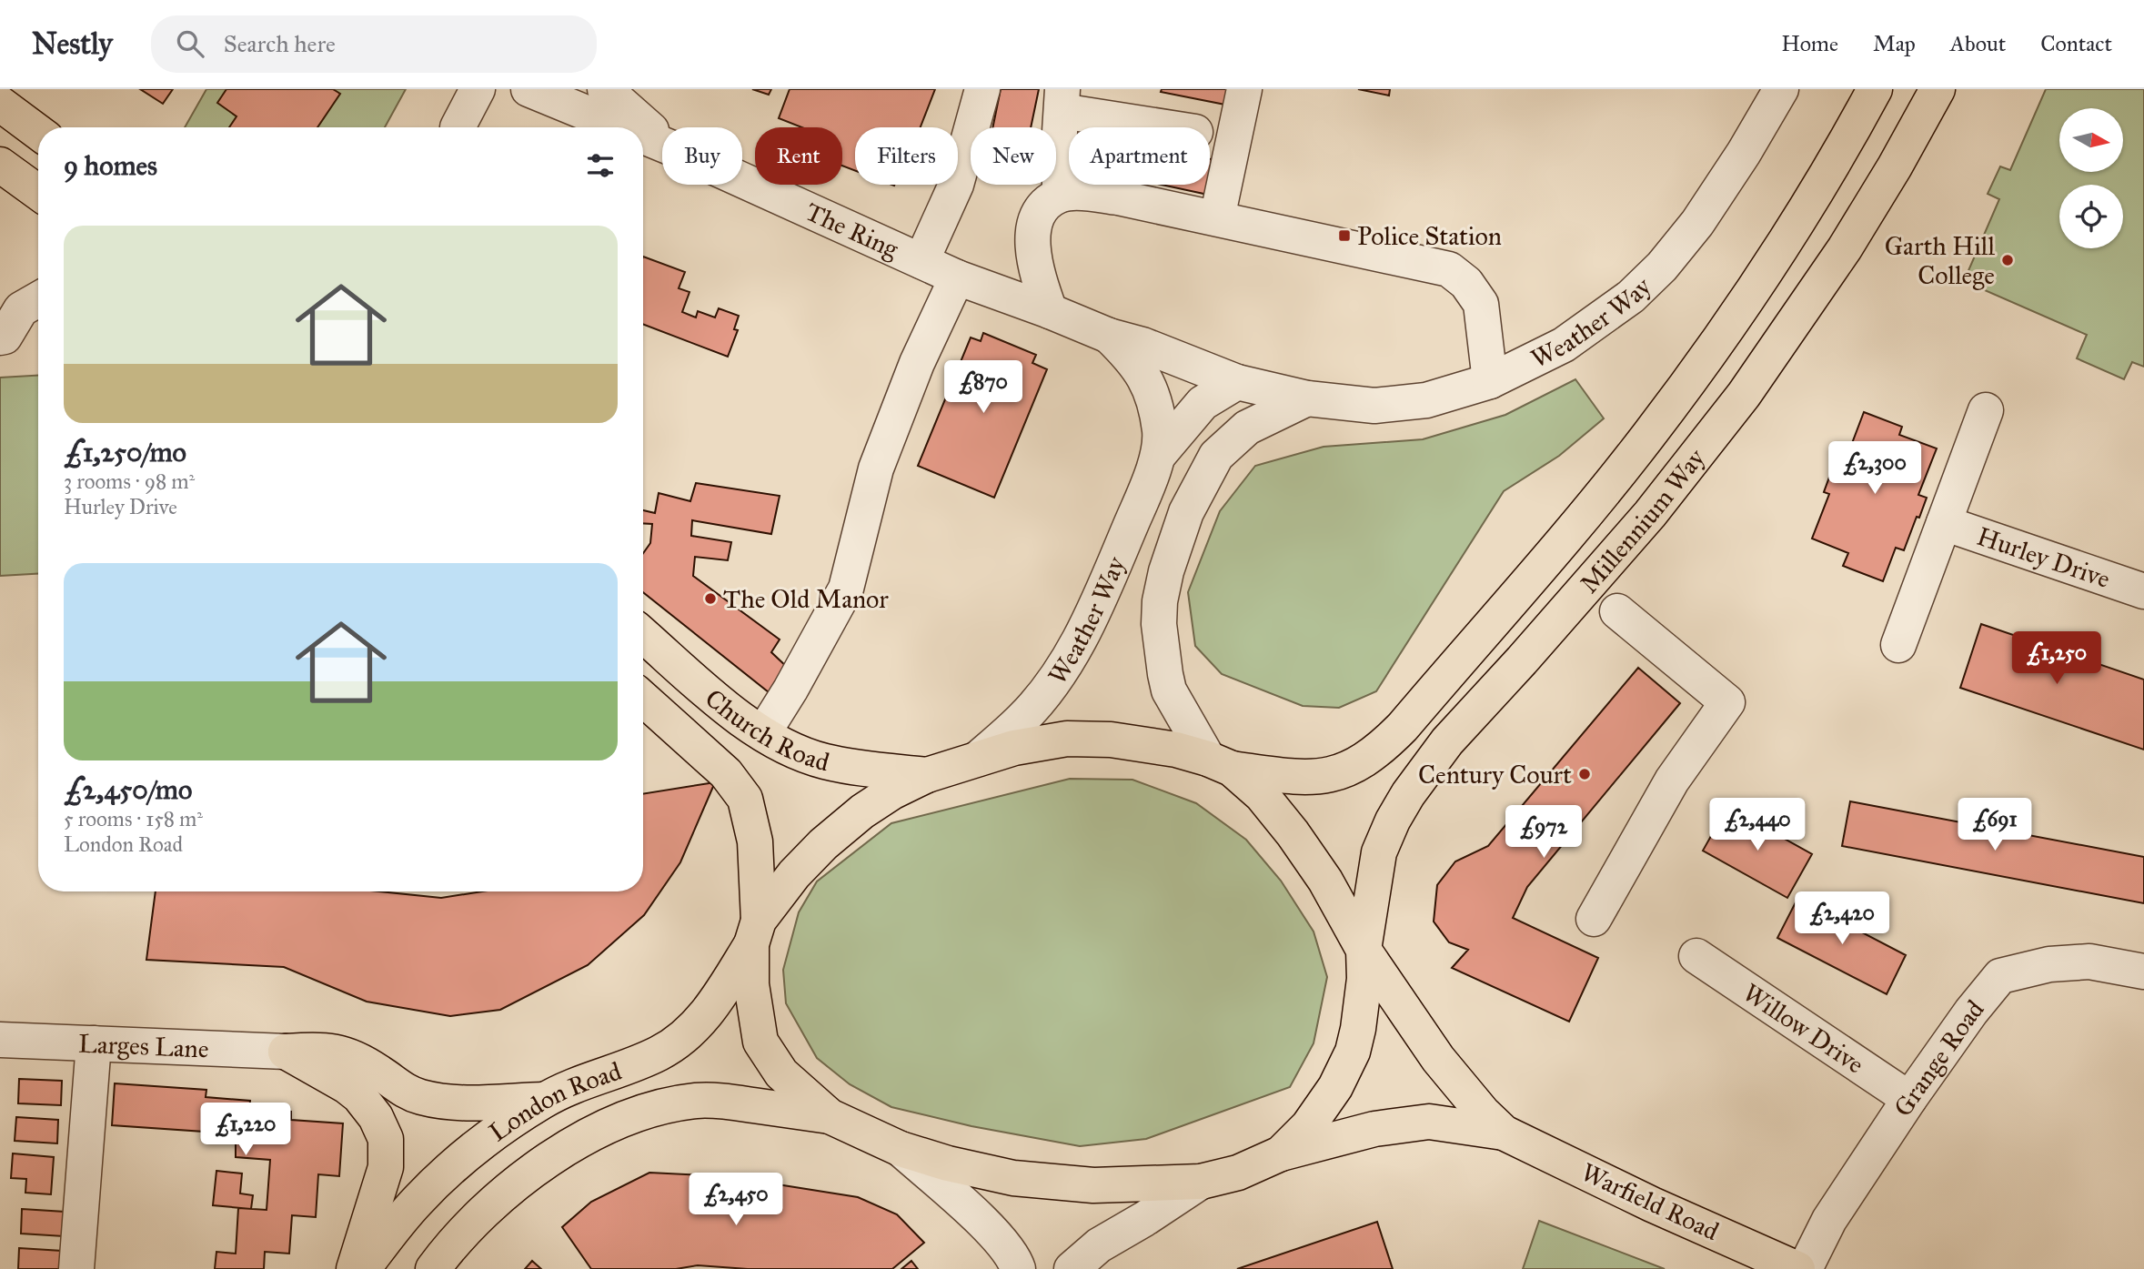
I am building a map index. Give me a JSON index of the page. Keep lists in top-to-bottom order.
{
  "streets": {
    "main road": [
      "Millennium Way",
      "Church Road",
      "London Road",
      "Warfield Road"
    ],
    "street": [
      "The Ring",
      "Weather Way",
      "Hurley Drive",
      "Willow Drive",
      "Larges Lane",
      "Grange Road"
    ]
  },
  "crossings": [
    ["The Ring", "Weather Way"],
    ["Weather Way", "Millennium Way"],
    ["Weather Way", "London Road"],
    ["Weather Way", "Warfield Road"],
    ["Millennium Way", "London Road"],
    ["Millennium Way", "Warfield Road"],
    ["Church Road", "London Road"],
    ["Willow Drive", "Grange Road"]
  ],
  "places": {
    "transit": ["Police Station"],
    "other": ["Garth Hill College", "The Old Manor", "Century Court"]
  },
  "north": "right",
  "page": {
    "header": "Nestly",
    "search": "Search here",
    "nav": [
      "Home",
      "Map",
      "About",
      "Contact"
    ],
    "chip": [
      "Buy",
      "Rent",
      "Filters",
      "New",
      "Apartment"
    ],
    "heading": "9 homes",
    "list": [
      {
        "name": "£1,250/mo",
        "note": "3 rooms · 98 m² · Hurley Drive"
      },
      {
        "name": "£2,450/mo",
        "note": "5 rooms · 158 m² · London Road"
      }
    ],
    "price": [
      "£870",
      "£2,300",
      "£1,250",
      "£2,440",
      "£691",
      "£972",
      "£2,420",
      "£1,220",
      "£2,450"
    ]
  }
}
